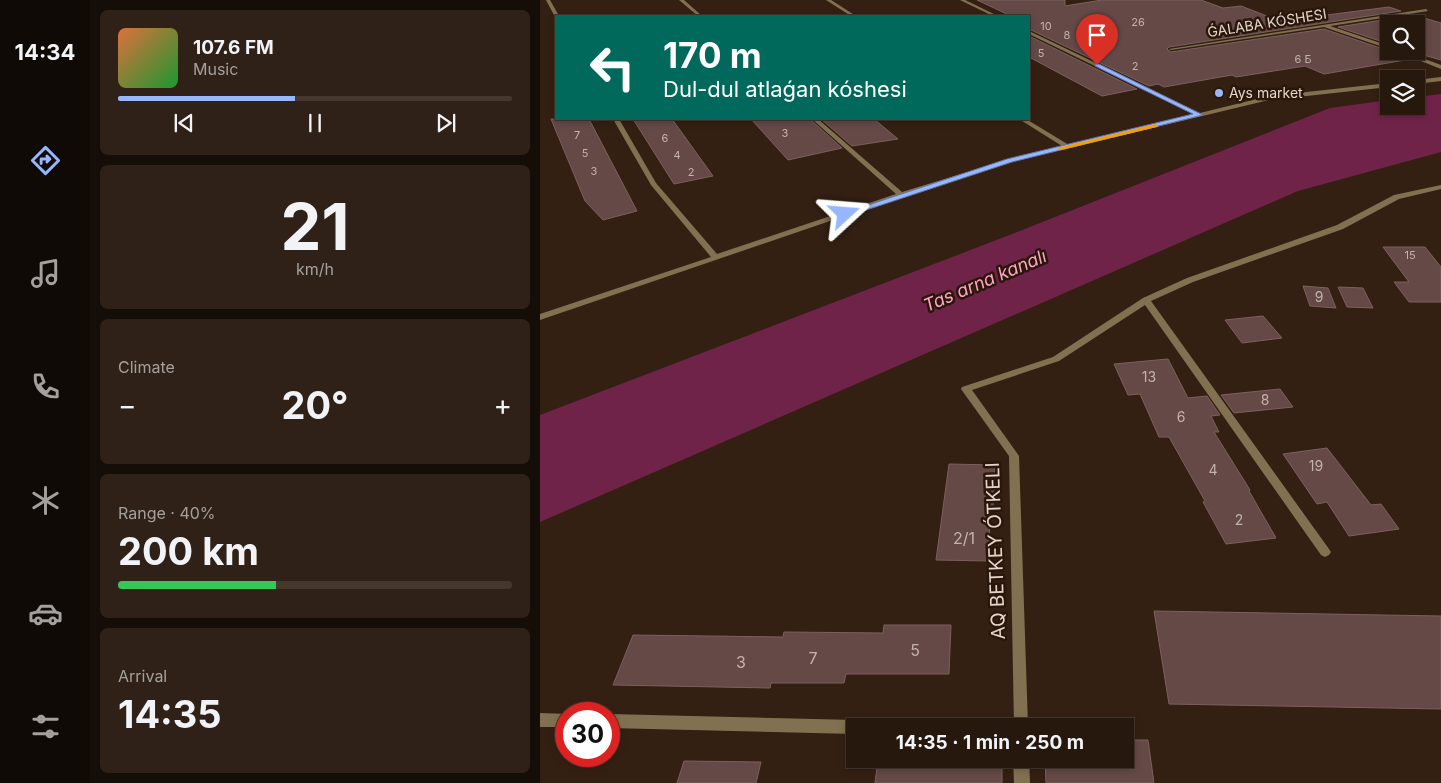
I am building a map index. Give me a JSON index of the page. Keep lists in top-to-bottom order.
{
  "streets": {
    "street": ["ǴALABA KÓSHESI", "AQ BETKEY ÓTKELI"]
  },
  "water": ["Tas arna kanalı"],
  "places": ["Ays market"],
  "house_numbers": [
    "26",
    "10",
    "8",
    "5",
    "6 Б",
    "2",
    "3",
    "7",
    "6",
    "5",
    "4",
    "3",
    "2",
    "15",
    "9",
    "13",
    "8",
    "6",
    "19",
    "4",
    "2",
    "2/1",
    "5",
    "7",
    "3"
  ],
  "page": {
    "tabs": "14:34",
    "turn": ["170 m", "Dul-dul atlaǵan kóshesi"],
    "song": ["107.6 FM", "Music"],
    "tile": [
      ["21", "km/h"],
      "Climate",
      ["Range · 40%", "200 km"],
      ["Arrival", "14:35"]
    ],
    "heat": ["−", "20°", "+"],
    "limit": "30",
    "trip": "14:35 · 1 min · 250 m"
  }
}
